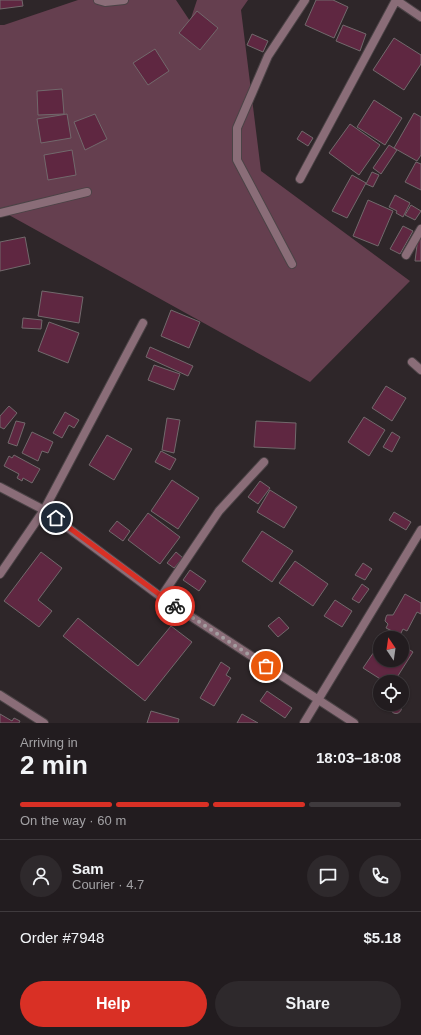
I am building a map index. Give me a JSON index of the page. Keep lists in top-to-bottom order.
{
  "north": "top",
  "page": {
    "heading": ["2 min", "Arriving in", "18:03–18:08"],
    "panel": [
      "Sam",
      "Courier · 4.7",
      "Order #7948",
      "$5.18"
    ],
    "bar": "On the way · 60 m",
    "buttons": ["Help", "Share"]
  }
}
